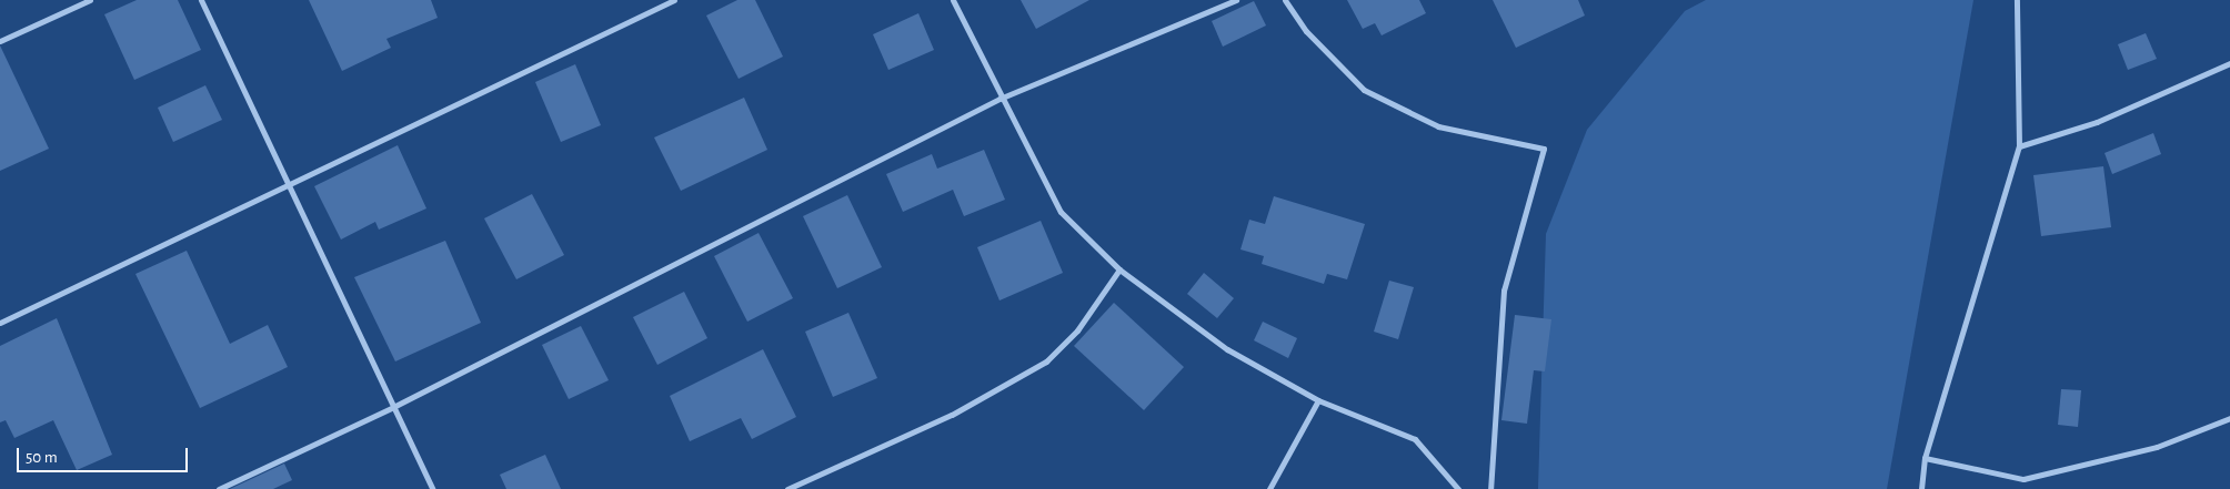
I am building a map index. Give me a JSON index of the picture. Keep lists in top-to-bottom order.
{
  "scale_bar": "50 m"
}
